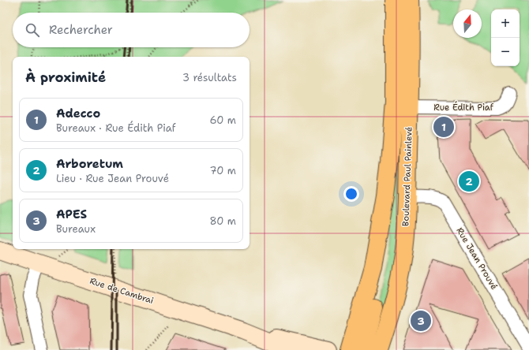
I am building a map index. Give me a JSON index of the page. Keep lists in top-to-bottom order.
{
  "streets": {
    "main road": ["Boulevard Paul Painlevé", "Rue de Cambrai"],
    "street": ["Rue Édith Piaf", "Rue Jean Prouvé"]
  },
  "crossings": [
    ["Rue Édith Piaf", "Boulevard Paul Painlevé"],
    ["Boulevard Paul Painlevé", "Rue Jean Prouvé"]
  ],
  "north": "top",
  "page": {
    "map_buttons": ["+", "−"],
    "search": "Rechercher",
    "heading": ["À proximité", "3 résultats"],
    "list": [
      {
        "mark": "1",
        "name": "Adecco",
        "note": "Bureaux · Rue Édith Piaf",
        "value": "60 m"
      },
      {
        "mark": "2",
        "name": "Arboretum",
        "note": "Lieu · Rue Jean Prouvé",
        "value": "70 m"
      },
      {
        "mark": "3",
        "name": "APES",
        "note": "Bureaux",
        "value": "80 m"
      }
    ],
    "pins": ["1", "2", "3"]
  }
}
